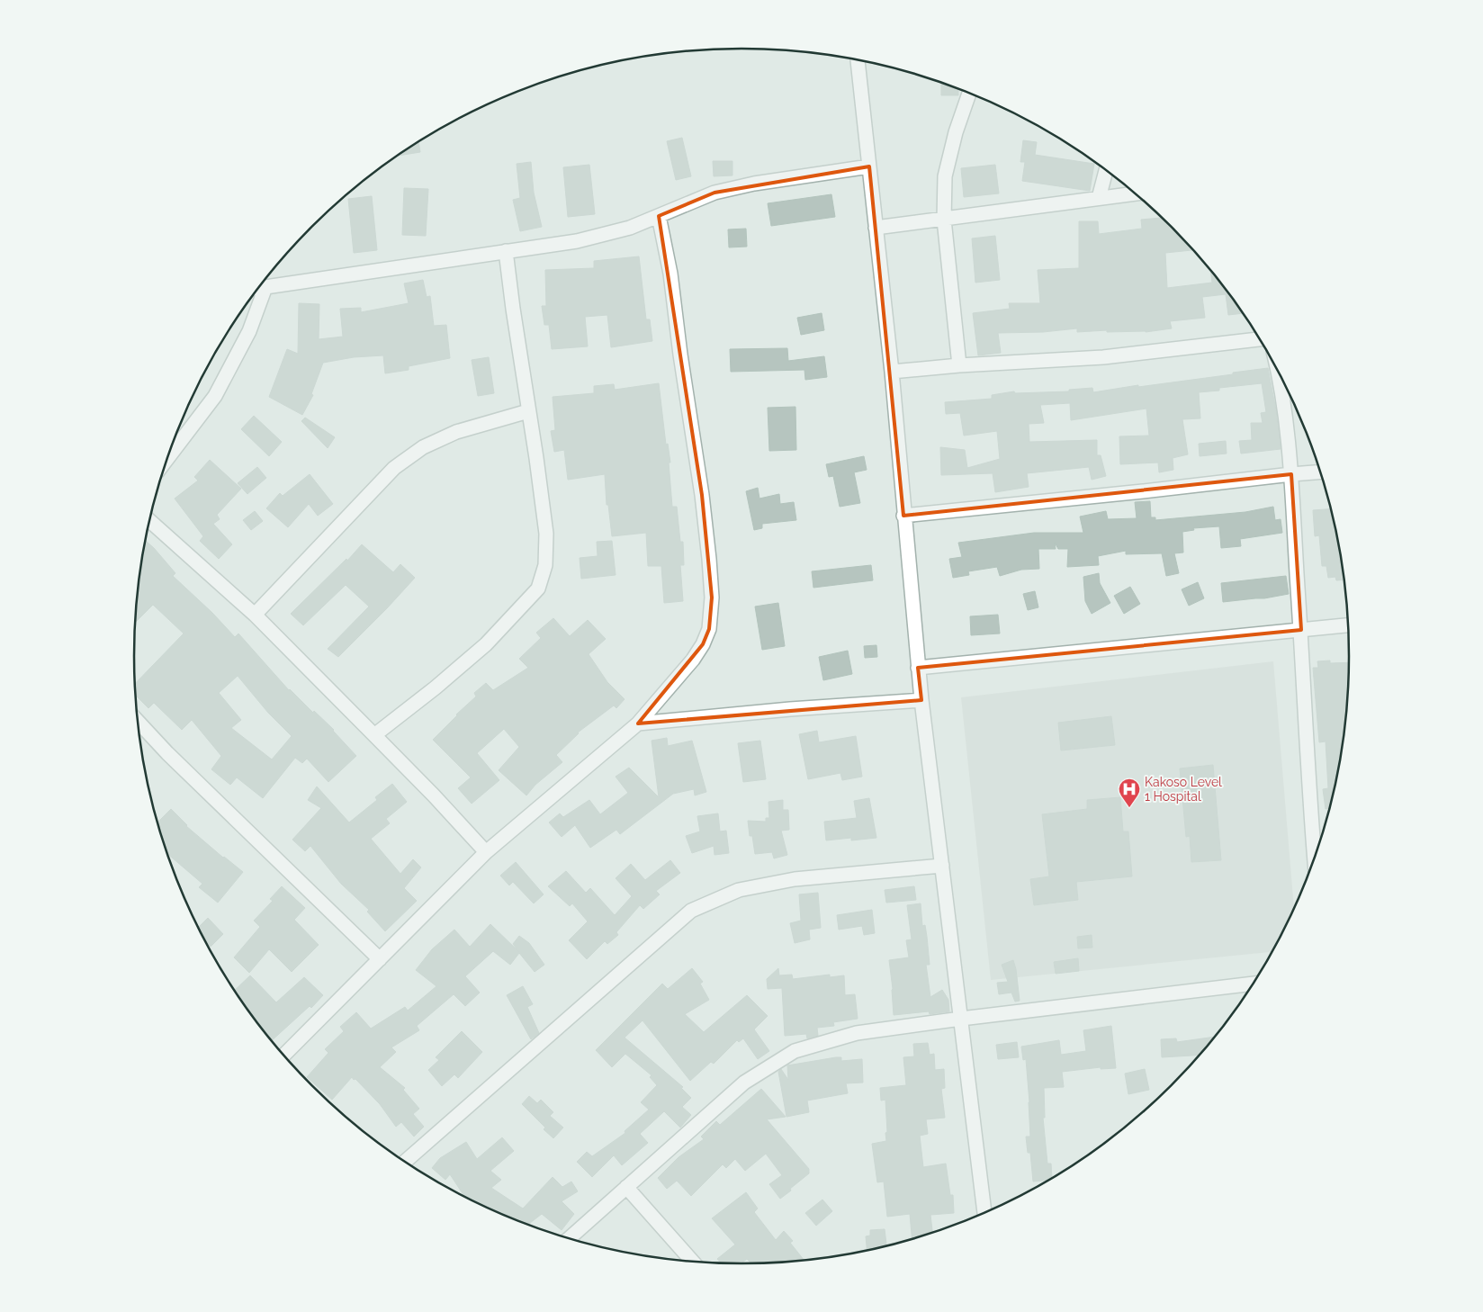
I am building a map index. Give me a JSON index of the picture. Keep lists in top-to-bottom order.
{
  "places": {
    "hospital": ["Kakoso Level 1 Hospital"]
  }
}
